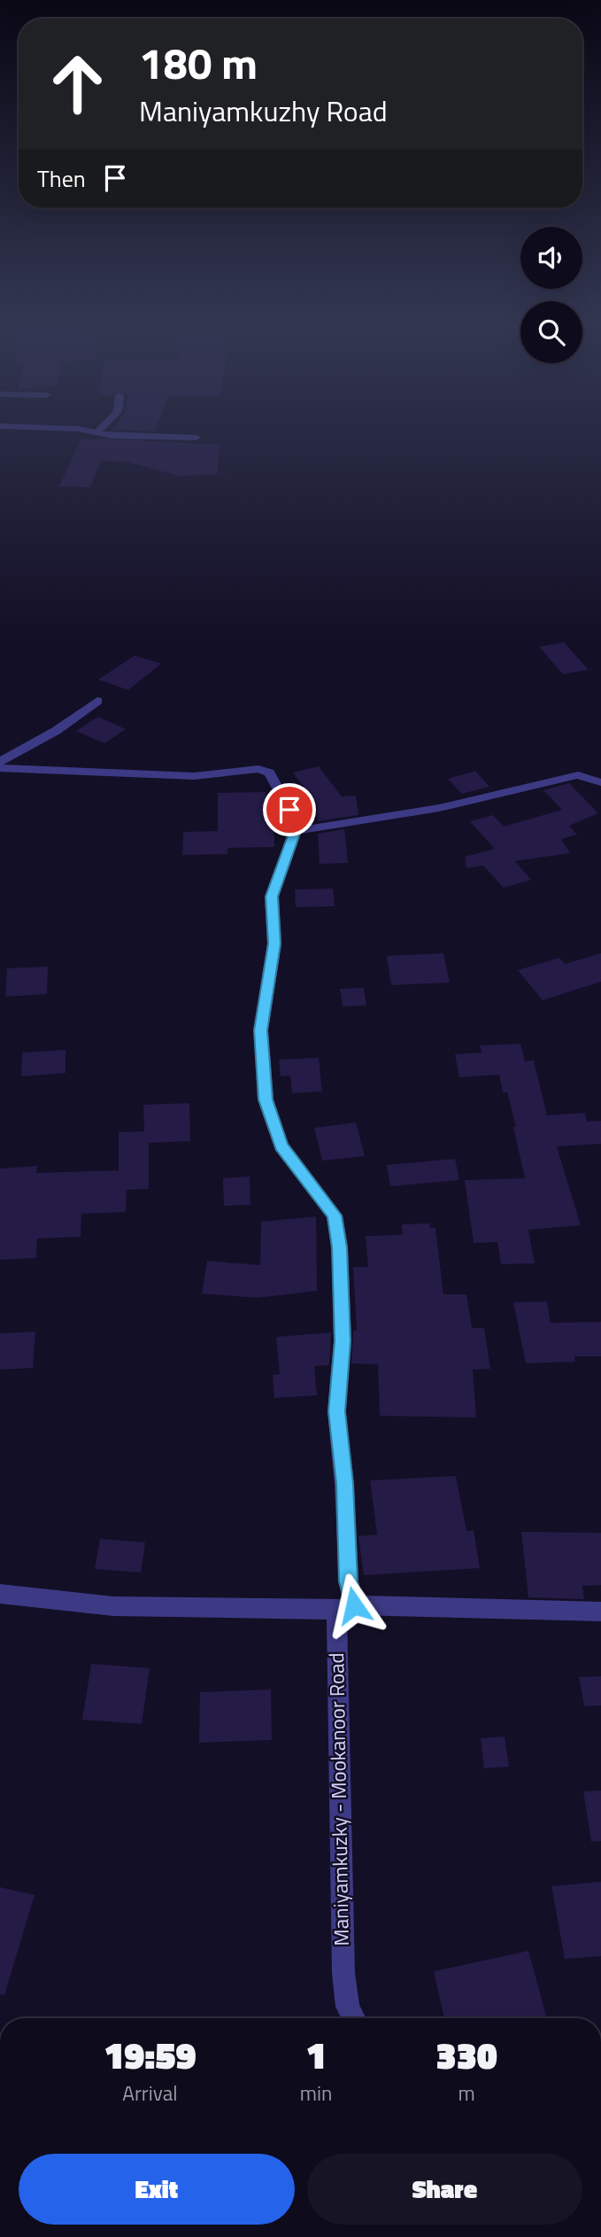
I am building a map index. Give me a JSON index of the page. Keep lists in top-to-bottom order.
{
  "streets": {
    "street": ["Maniyamkuzky - Mookanoor Road"]
  },
  "page": {
    "turn": ["180 m", "Maniyamkuzhy Road"],
    "then": "Then",
    "eta": [
      "19:59",
      "Arrival",
      "1",
      "min",
      "330",
      "m"
    ],
    "buttons": ["Exit", "Share"]
  }
}
